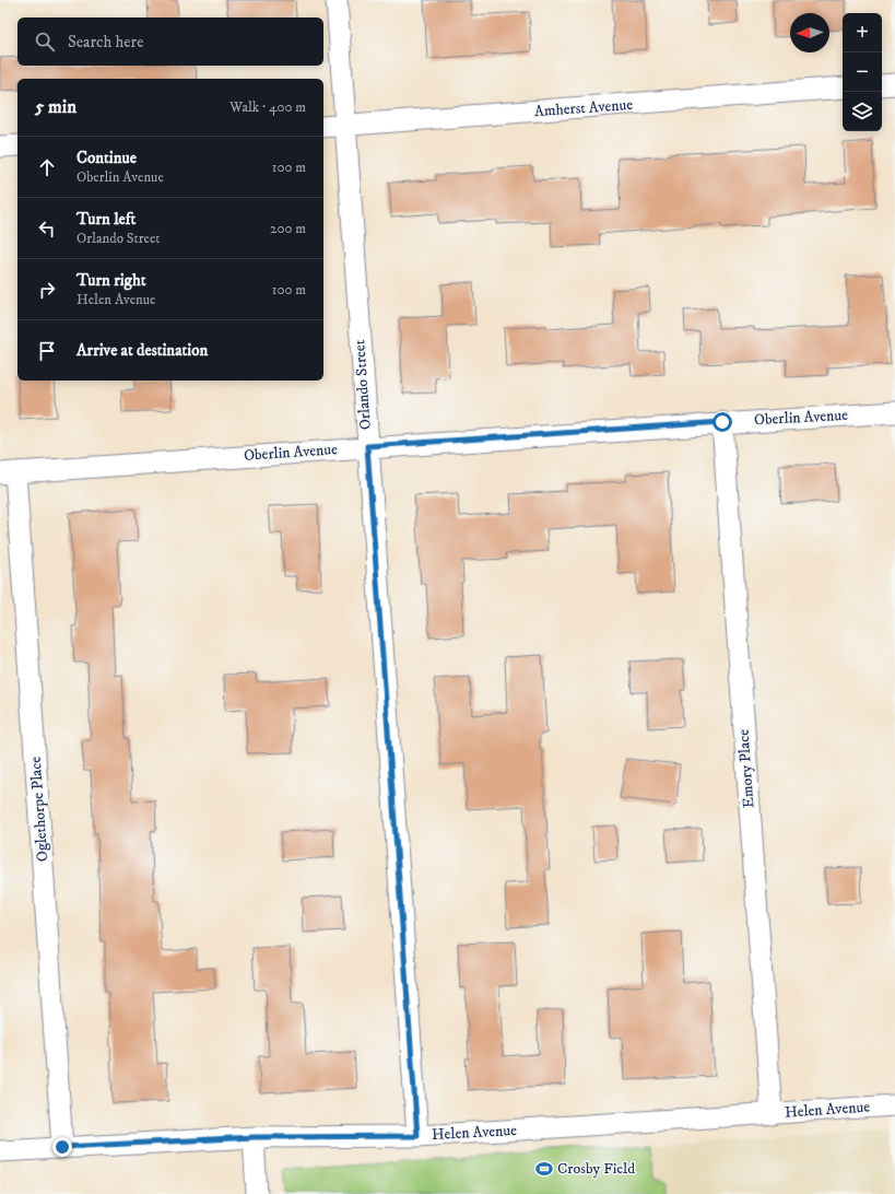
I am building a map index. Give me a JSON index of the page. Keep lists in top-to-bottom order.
{
  "streets": {
    "street": [
      "Amherst Avenue",
      "Orlando Street",
      "Oberlin Avenue",
      "Emory Place",
      "Oglethorpe Place",
      "Helen Avenue"
    ]
  },
  "crossings": [
    ["Amherst Avenue", "Orlando Street"],
    ["Orlando Street", "Oberlin Avenue"],
    ["Orlando Street", "Helen Avenue"],
    ["Oberlin Avenue", "Emory Place"],
    ["Oberlin Avenue", "Oglethorpe Place"],
    ["Emory Place", "Helen Avenue"],
    ["Oglethorpe Place", "Helen Avenue"]
  ],
  "places": {
    "sports": ["Crosby Field"]
  },
  "north": "left",
  "page": {
    "map_buttons": ["+", "−"],
    "search": "Search here",
    "heading": ["5 min", "Walk · 400 m"],
    "list": [
      ["Continue", "Oberlin Avenue", "100 m"],
      ["Turn left", "Orlando Street", "200 m"],
      ["Turn right", "Helen Avenue", "100 m"],
      "Arrive at destination"
    ]
  }
}
